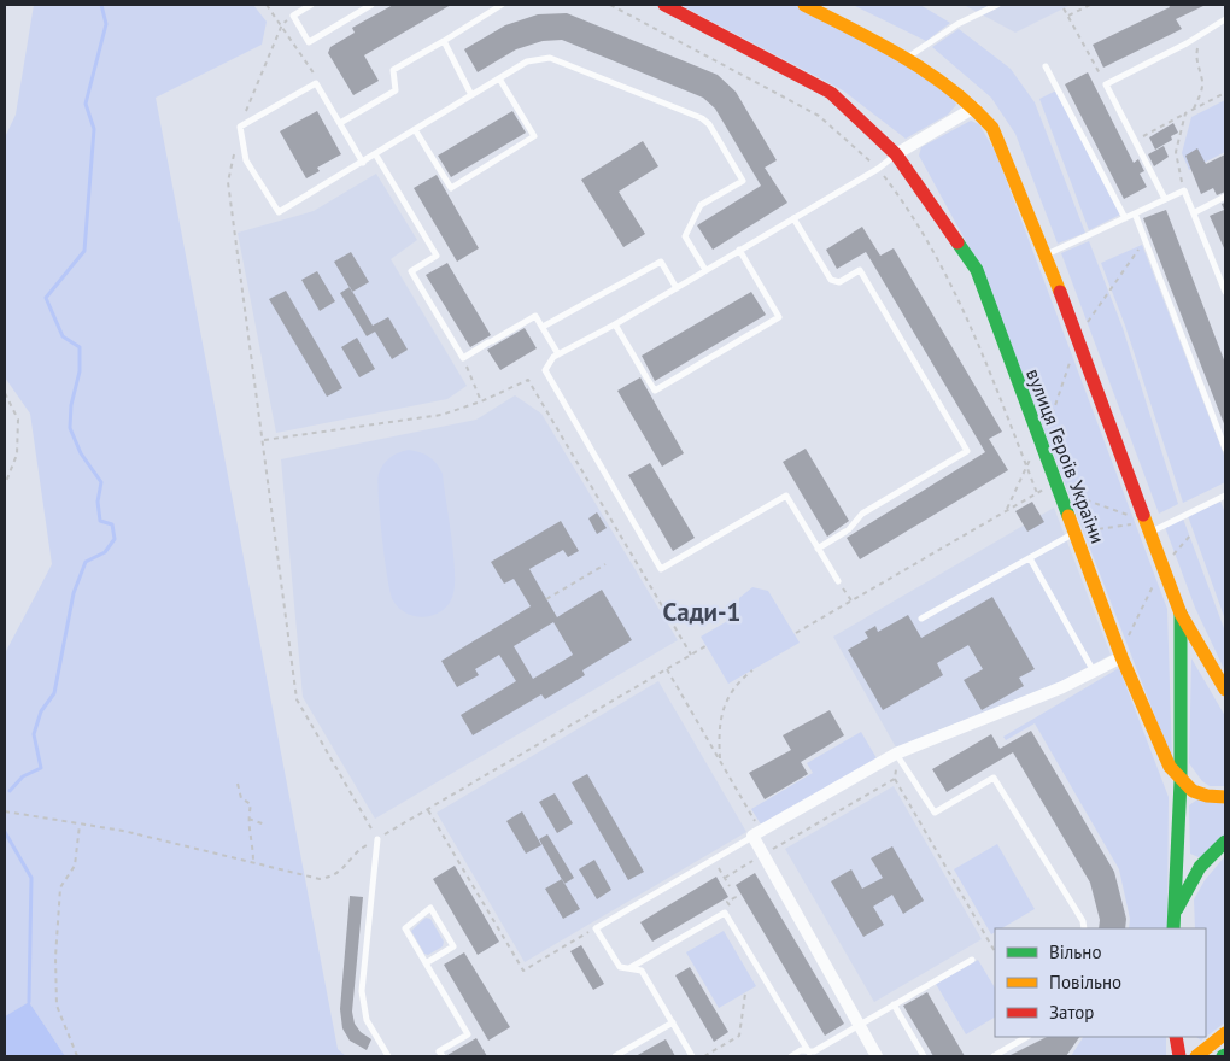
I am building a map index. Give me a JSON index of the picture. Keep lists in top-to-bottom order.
{
  "streets": {
    "main road": ["вулиця Героїв України"]
  },
  "districts": ["Сади-1"],
  "legend": ["Вільно", "Повільно", "Затор"]
}
